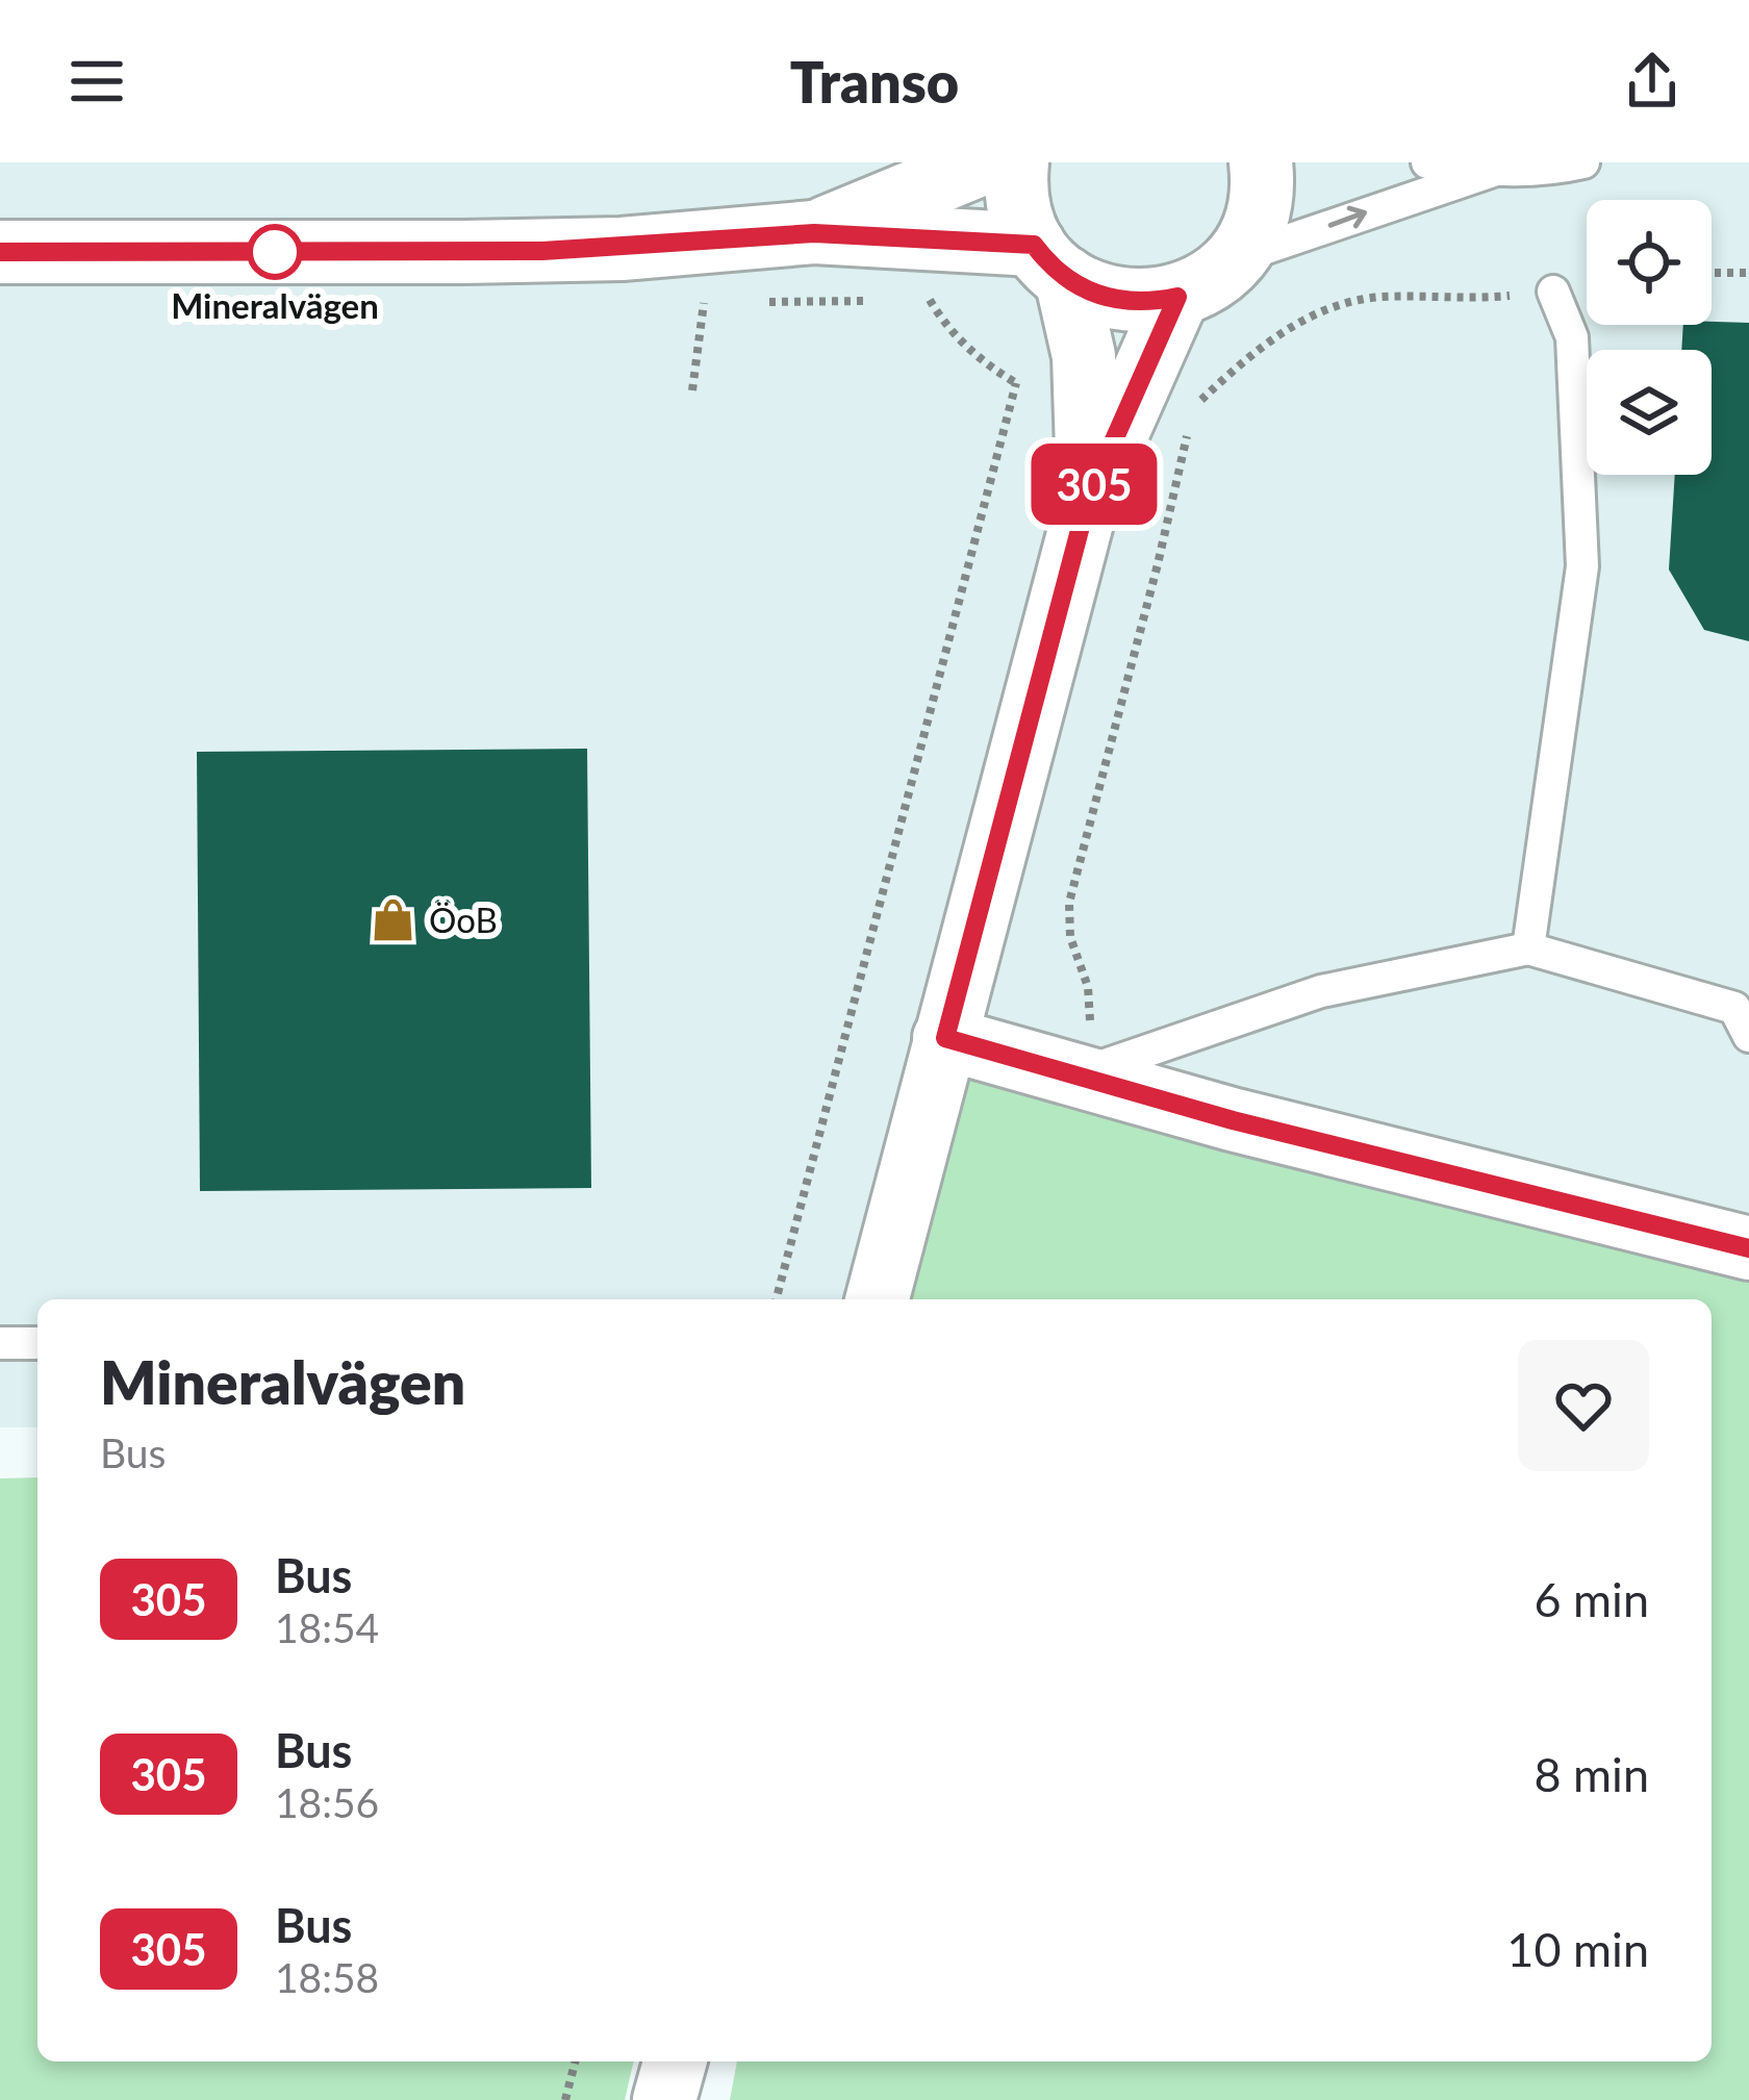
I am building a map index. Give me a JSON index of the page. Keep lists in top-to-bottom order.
{
  "places": {
    "other": ["Mineralvägen"],
    "shop": ["ÖoB"]
  },
  "lines": ["bus line 305"],
  "page": {
    "header": "Transo",
    "on_map": "305",
    "heading": ["Mineralvägen", "Bus"],
    "list": [
      {
        "mark": "305",
        "name": "Bus",
        "note": "18:54",
        "value": "6 min"
      },
      {
        "mark": "305",
        "name": "Bus",
        "note": "18:56",
        "value": "8 min"
      },
      {
        "mark": "305",
        "name": "Bus",
        "note": "18:58",
        "value": "10 min"
      }
    ]
  }
}
